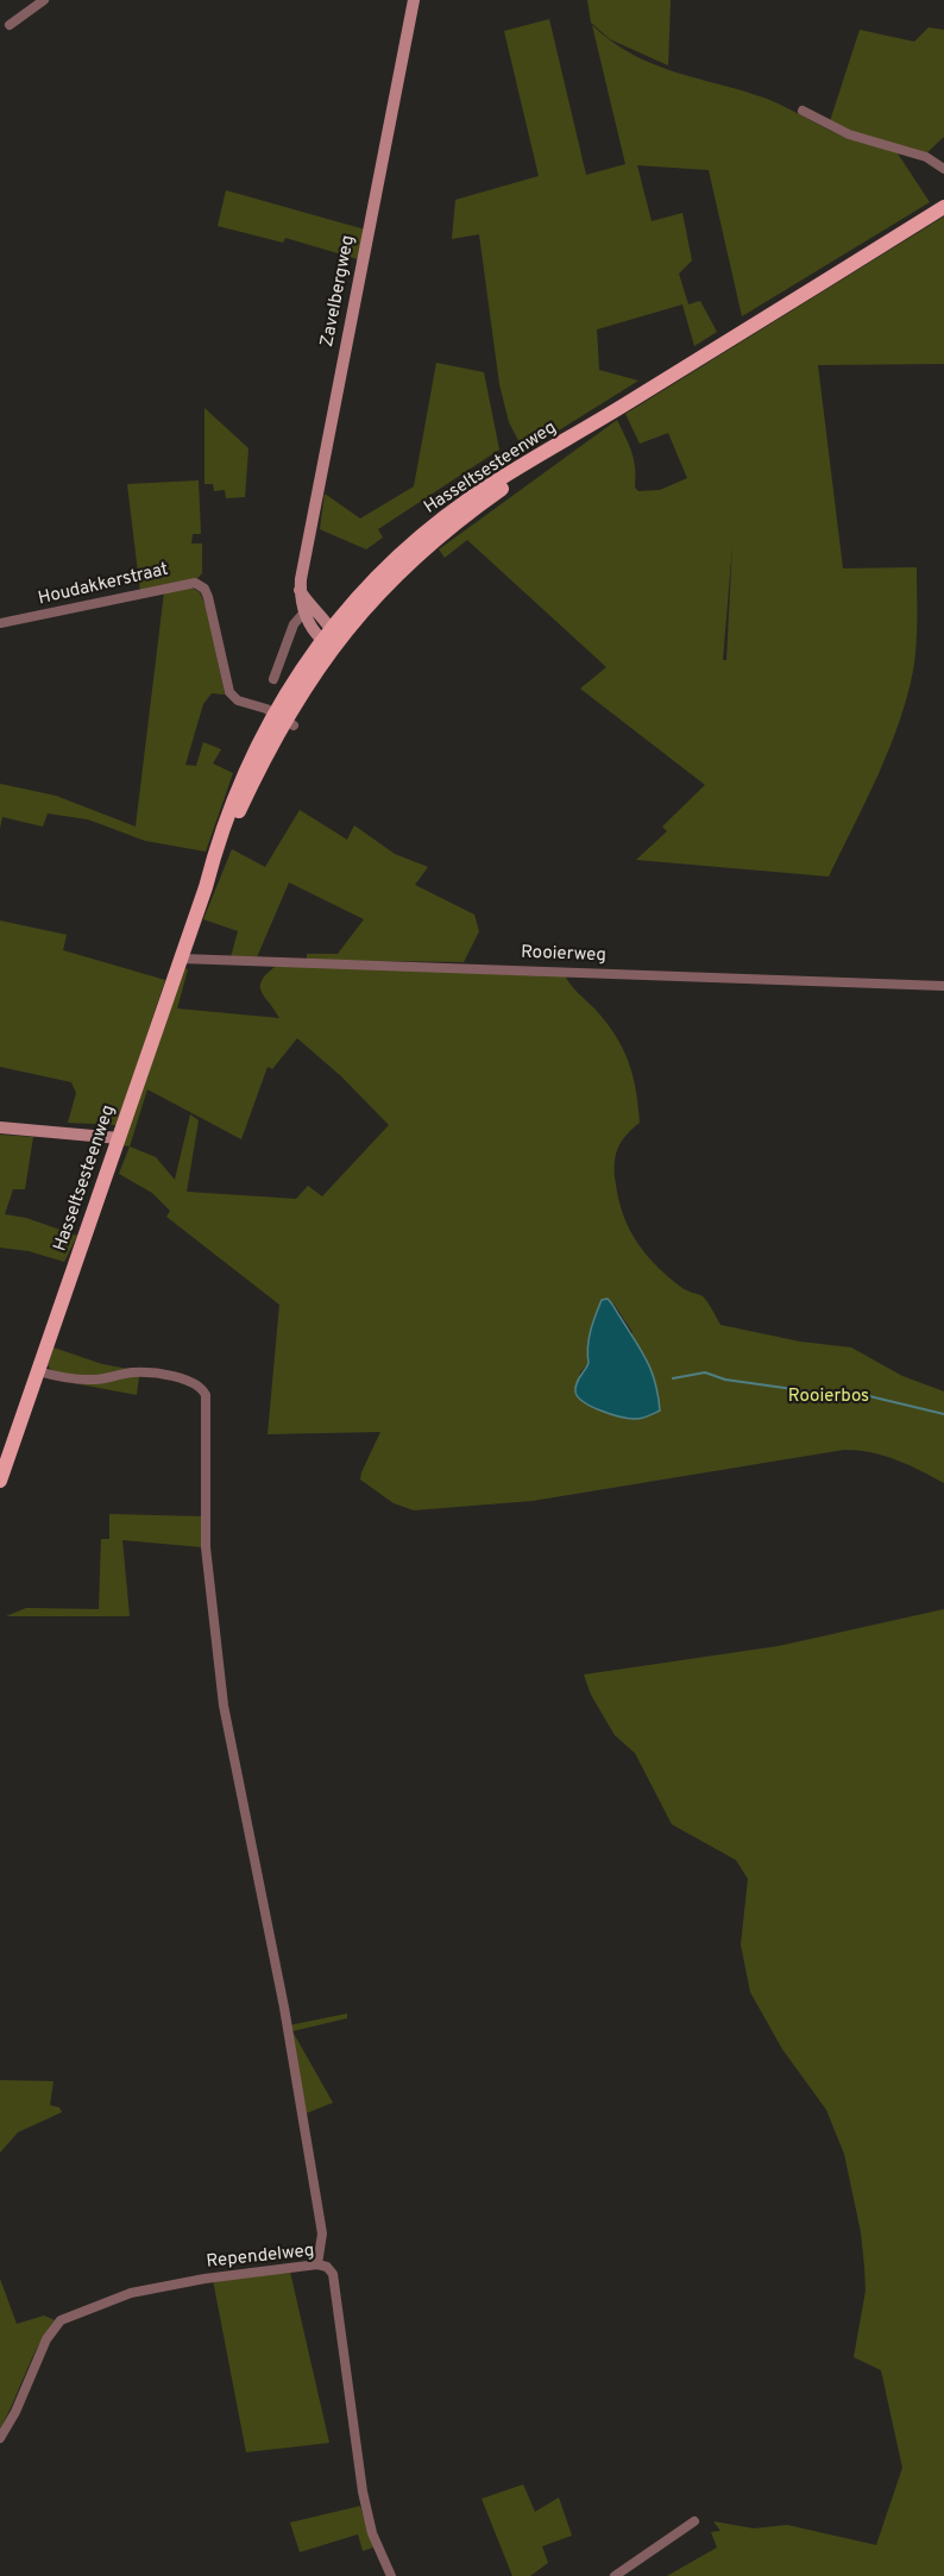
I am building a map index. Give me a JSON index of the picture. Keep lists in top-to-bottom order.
{
  "streets": {
    "main road": ["Zavelbergweg", "Hasseltsesteenweg"],
    "street": ["Houdakkerstraat", "Rooierweg", "Rependelweg"]
  },
  "crossings": [
    ["Hasseltsesteenweg", "Houdakkerstraat"],
    ["Hasseltsesteenweg", "Rooierweg"]
  ],
  "parks": ["Rooierbos"]
}
